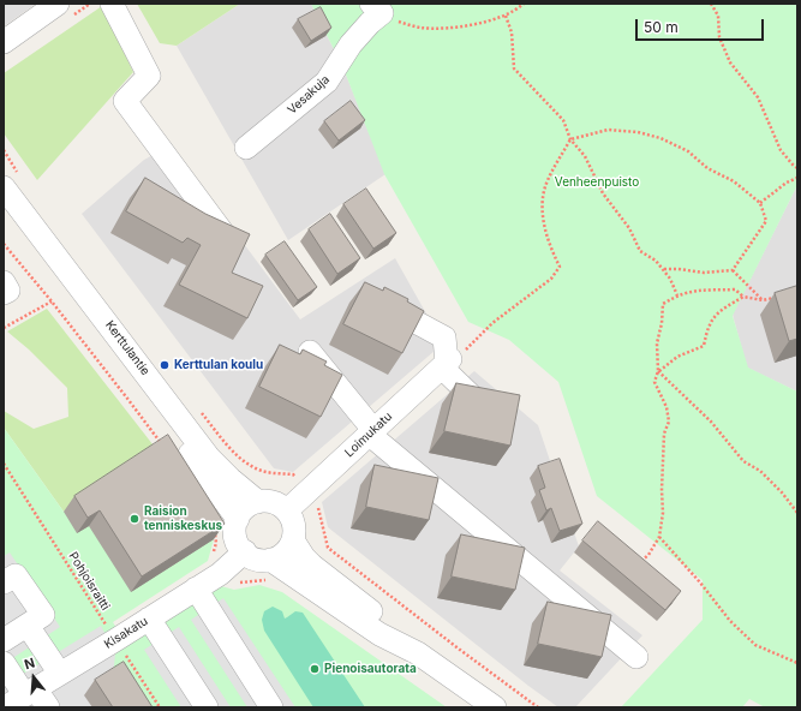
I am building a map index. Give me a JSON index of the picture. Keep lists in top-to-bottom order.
{
  "streets": {
    "street": [
      "Vesakuja",
      "Kerttulantie",
      "Loimukatu",
      "Kisakatu"
    ],
    "path": ["Pohjoisraitti"]
  },
  "crossings": [
    ["Kerttulantie", "Loimukatu"],
    ["Kerttulantie", "Kisakatu"],
    ["Loimukatu", "Kisakatu"],
    ["Pohjoisraitti", "Kisakatu"]
  ],
  "parks": ["Venheenpuisto"],
  "places": ["Kerttulan koulu", "Raision tenniskeskus", "Pienoisautorata"],
  "scale_bar": "50 m",
  "north": "top"
}
